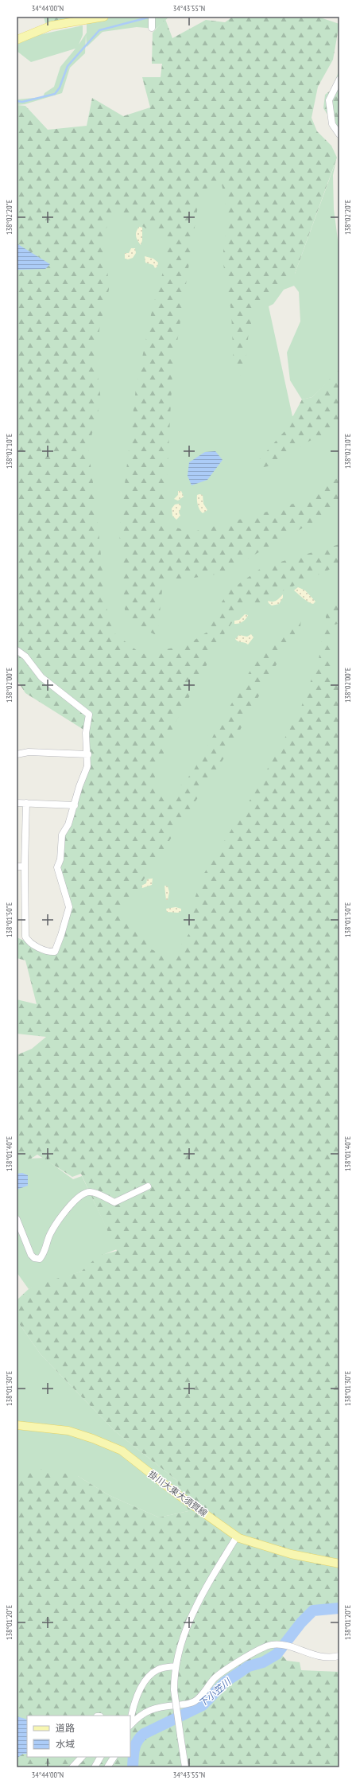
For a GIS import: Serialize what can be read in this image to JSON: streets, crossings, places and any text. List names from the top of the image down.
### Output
{
  "streets": {
    "main road": ["掛川大東大須賀線"]
  },
  "water": ["下小笠川"],
  "legend": ["道路", "水域"],
  "coordinates": [
    "34°44'00\"N",
    "34°43'55\"N",
    "138°02'20\"E",
    "138°02'10\"E",
    "138°02'00\"E",
    "138°01'50\"E",
    "138°01'40\"E",
    "138°01'30\"E",
    "138°01'20\"E"
  ]
}
